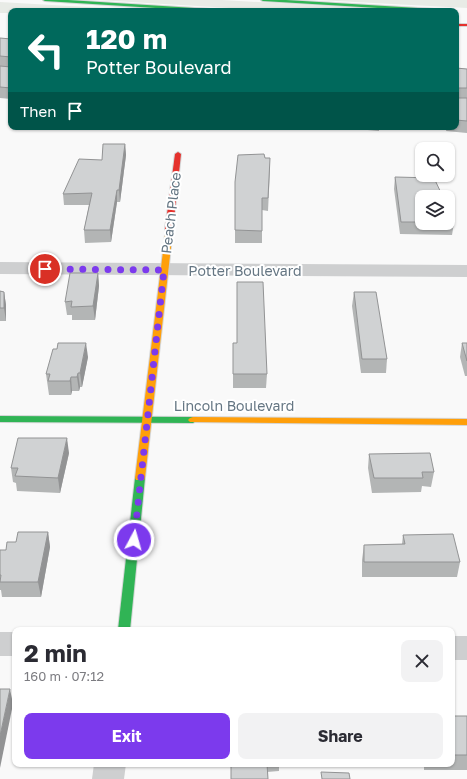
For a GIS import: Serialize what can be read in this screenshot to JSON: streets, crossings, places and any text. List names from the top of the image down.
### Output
{
  "streets": {
    "main road": ["Peach Place", "Lincoln Boulevard"],
    "street": ["Potter Boulevard"]
  },
  "crossings": [
    ["Peach Place", "Potter Boulevard"],
    ["Peach Place", "Lincoln Boulevard"]
  ],
  "page": {
    "turn": ["120 m", "Potter Boulevard"],
    "then": "Then",
    "heading": ["2 min", "160 m · 07:12"],
    "buttons": ["Exit", "Share"]
  }
}
